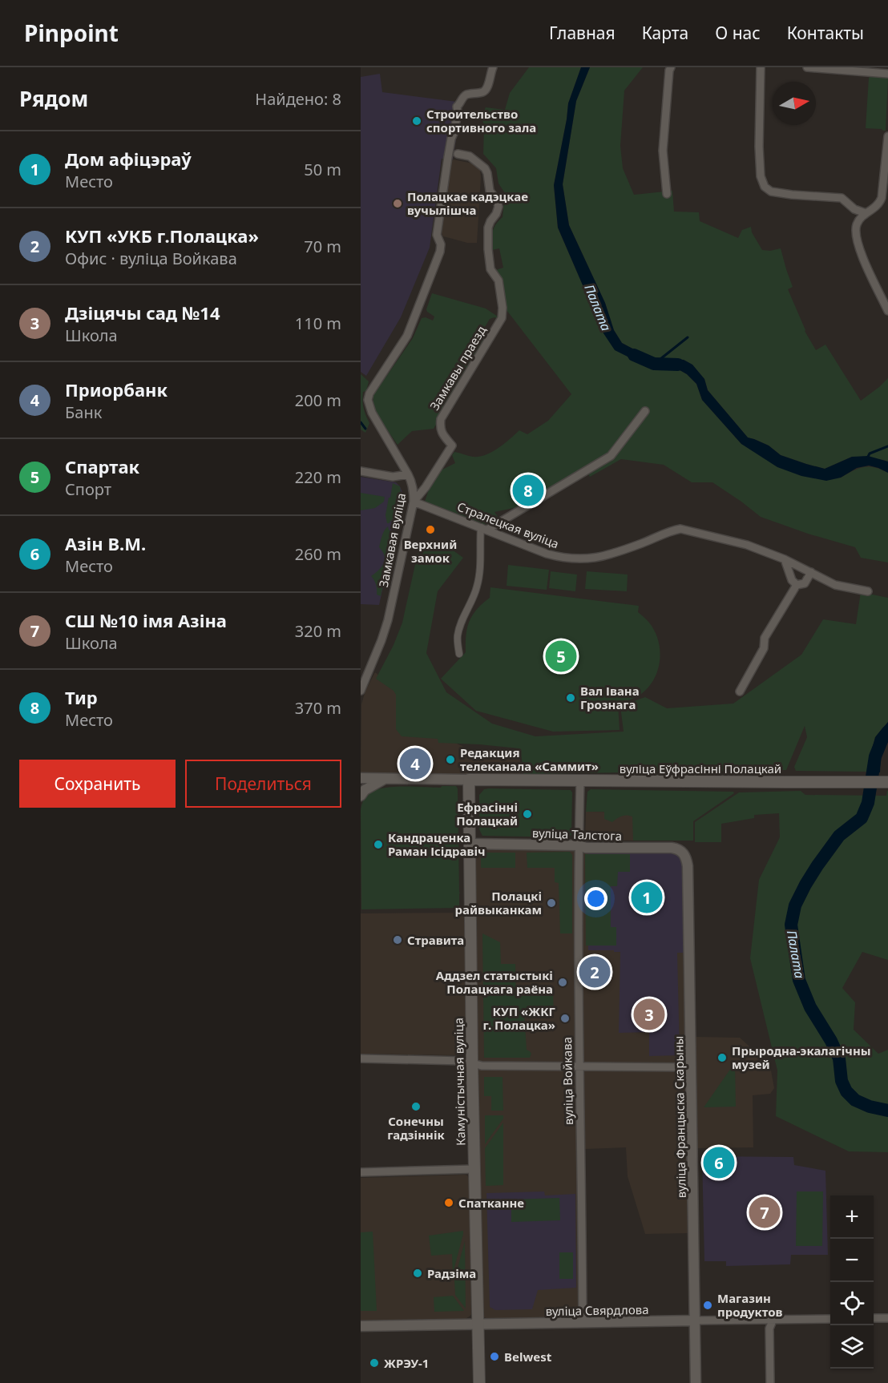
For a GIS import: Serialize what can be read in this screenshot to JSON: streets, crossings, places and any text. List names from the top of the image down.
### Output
{
  "streets": {
    "main road": ["вуліца Еўфрасінні Полацкай", "Камуністычная вуліца"],
    "street": [
      "Замкавы праезд",
      "Стралецкая вуліца",
      "Замкавая вуліца",
      "вуліца Талстога",
      "вуліца Войкава",
      "вуліца Францыска Скарыны",
      "вуліца Свярдлова"
    ]
  },
  "crossings": [
    ["Замкавы праезд", "Стралецкая вуліца"],
    ["Замкавы праезд", "Замкавая вуліца"],
    ["Стралецкая вуліца", "Замкавая вуліца"],
    ["вуліца Еўфрасінні Полацкай", "вуліца Войкава"],
    ["вуліца Еўфрасінні Полацкай", "Камуністычная вуліца"],
    ["вуліца Талстога", "вуліца Войкава"],
    ["вуліца Талстога", "Камуністычная вуліца"],
    ["вуліца Талстога", "вуліца Францыска Скарыны"],
    ["вуліца Войкава", "вуліца Свярдлова"],
    ["Камуністычная вуліца", "вуліца Свярдлова"],
    ["вуліца Францыска Скарыны", "вуліца Свярдлова"]
  ],
  "water": ["Палата"],
  "places": [
    "Строительство спортивного зала",
    "Полацкае кадэцкае вучылішча",
    "Верхний замок",
    "Вал Івана Грознага",
    "Редакция телеканала «Саммит»",
    "Ефрасінні Полацкай",
    "Кандраценка Раман Ісідравіч",
    "Полацкі райвыканкам",
    "Стравита",
    "Аддзел статыстыкі Полацкага раёна",
    "КУП «ЖКГ г. Полацка»",
    "Прыродна-экалагічны музей",
    "Сонечны гадзіннік",
    "Спатканне",
    "Радзіма",
    "Магазин продуктов",
    "Belwest",
    "ЖРЭУ-1"
  ],
  "north": "right",
  "page": {
    "header": "Pinpoint",
    "nav": [
      "Главная",
      "Карта",
      "О нас",
      "Контакты"
    ],
    "heading": ["Рядом", "Найдено: 8"],
    "list": [
      {
        "mark": "1",
        "name": "Дом афіцэраў",
        "note": "Место",
        "value": "50 m"
      },
      {
        "mark": "2",
        "name": "КУП «УКБ г.Полацка»",
        "note": "Офис · вуліца Войкава",
        "value": "70 m"
      },
      {
        "mark": "3",
        "name": "Дзіцячы сад №14",
        "note": "Школа",
        "value": "110 m"
      },
      {
        "mark": "4",
        "name": "Приорбанк",
        "note": "Банк",
        "value": "200 m"
      },
      {
        "mark": "5",
        "name": "Спартак",
        "note": "Спорт",
        "value": "220 m"
      },
      {
        "mark": "6",
        "name": "Азін В.М.",
        "note": "Место",
        "value": "260 m"
      },
      {
        "mark": "7",
        "name": "СШ №10 імя Азіна",
        "note": "Школа",
        "value": "320 m"
      },
      {
        "mark": "8",
        "name": "Тир",
        "note": "Место",
        "value": "370 m"
      }
    ],
    "pins": [
      "8",
      "5",
      "4",
      "1",
      "2",
      "3",
      "6",
      "7"
    ],
    "buttons": ["Сохранить", "Поделиться"],
    "map_buttons": ["+", "−"]
  }
}
